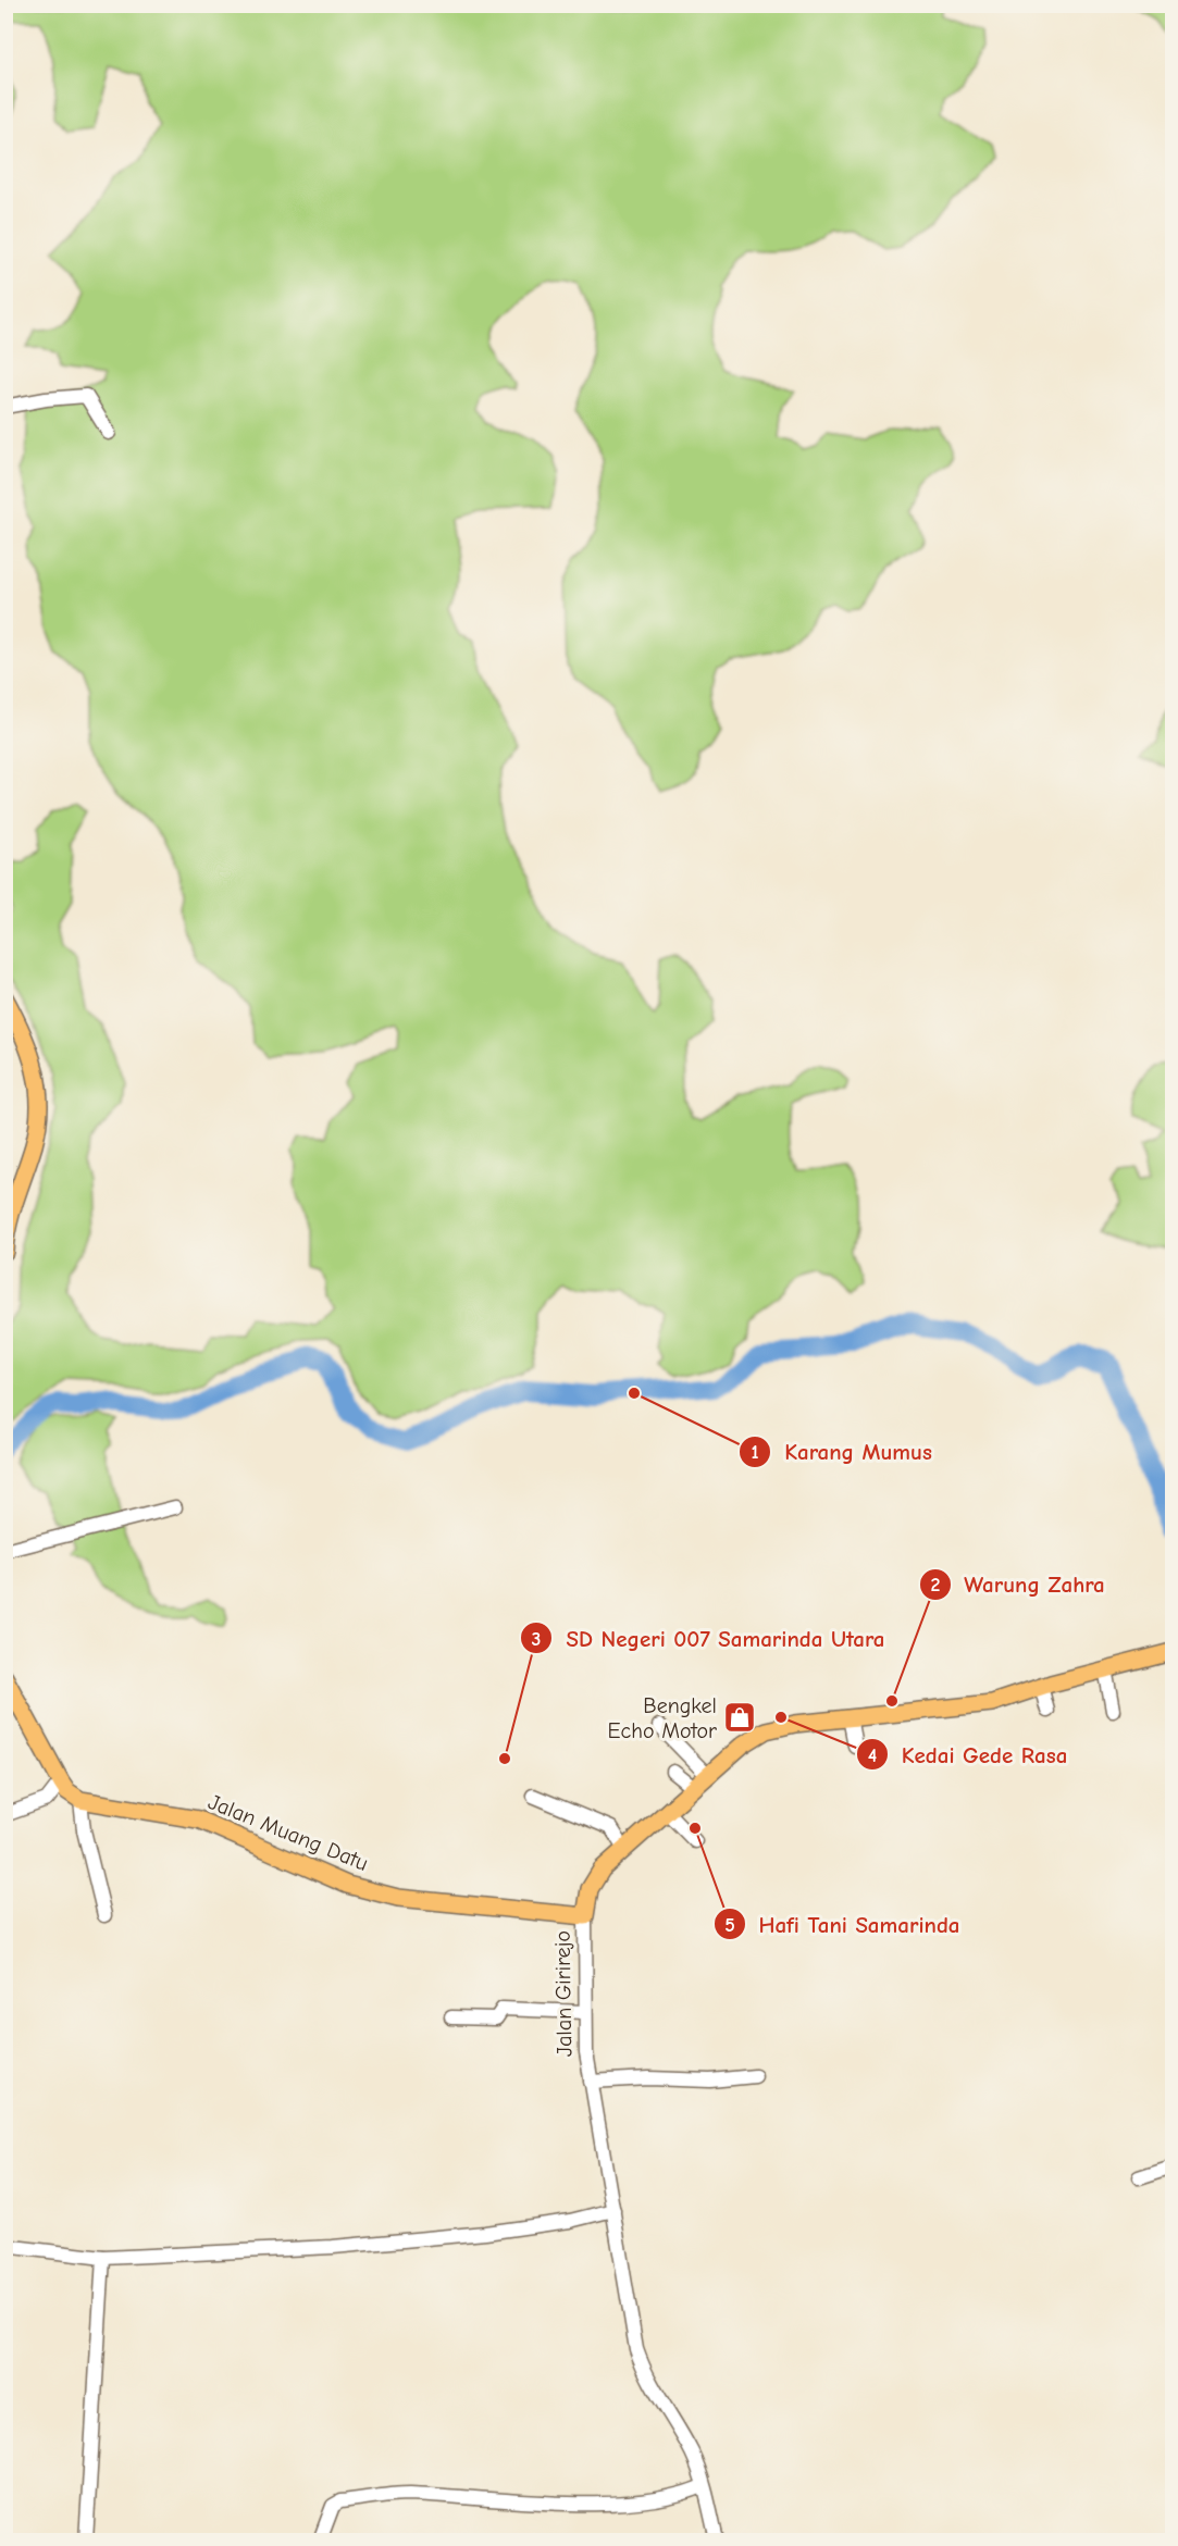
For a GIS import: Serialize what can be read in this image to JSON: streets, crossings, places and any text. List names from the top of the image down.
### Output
{
  "streets": {
    "main road": ["Jalan Muang Datu", "Jalan Girirejo"]
  },
  "crossings": [
    ["Jalan Muang Datu", "Jalan Girirejo"]
  ],
  "places": {
    "other": [
      "Karang Mumus",
      "Warung Zahra",
      "Kedai Gede Rasa",
      "SD Negeri 007 Samarinda Utara",
      "Hafi Tani Samarinda"
    ],
    "shop": ["Bengkel Echo Motor"]
  }
}
